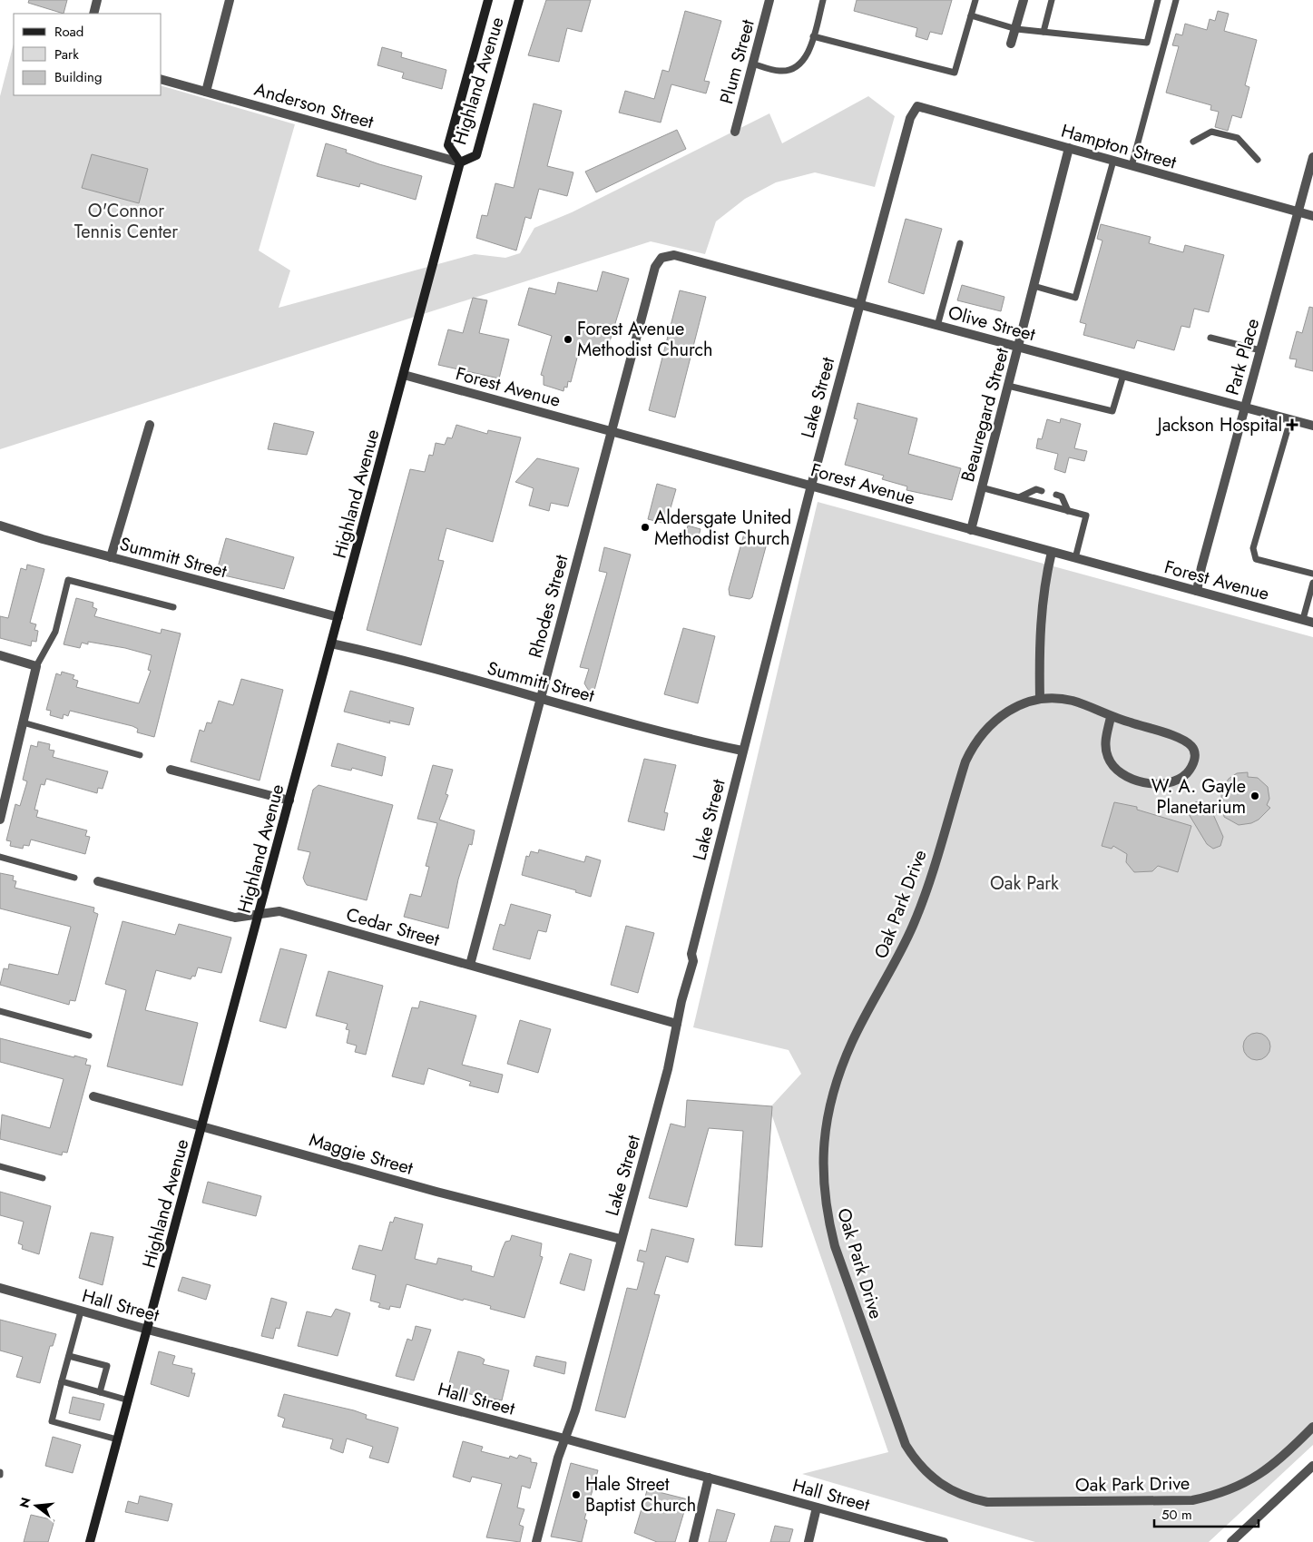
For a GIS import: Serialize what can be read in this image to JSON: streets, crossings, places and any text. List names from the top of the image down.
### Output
{
  "streets": {
    "main road": ["Highland Avenue"],
    "street": [
      "Plum Street",
      "Anderson Street",
      "Hampton Street",
      "Olive Street",
      "Park Place",
      "Forest Avenue",
      "Lake Street",
      "Beauregard Street",
      "Summitt Street",
      "Rhodes Street",
      "Oak Park Drive",
      "Cedar Street",
      "Maggie Street",
      "Hall Street"
    ]
  },
  "crossings": [
    ["Highland Avenue", "Anderson Street"],
    ["Highland Avenue", "Forest Avenue"],
    ["Highland Avenue", "Summitt Street"],
    ["Highland Avenue", "Cedar Street"],
    ["Highland Avenue", "Maggie Street"],
    ["Highland Avenue", "Hall Street"],
    ["Hampton Street", "Park Place"],
    ["Hampton Street", "Lake Street"],
    ["Hampton Street", "Beauregard Street"],
    ["Olive Street", "Park Place"],
    ["Olive Street", "Lake Street"],
    ["Olive Street", "Beauregard Street"],
    ["Olive Street", "Rhodes Street"],
    ["Park Place", "Forest Avenue"],
    ["Forest Avenue", "Lake Street"],
    ["Forest Avenue", "Beauregard Street"],
    ["Forest Avenue", "Rhodes Street"],
    ["Lake Street", "Summitt Street"],
    ["Lake Street", "Cedar Street"],
    ["Lake Street", "Maggie Street"],
    ["Lake Street", "Hall Street"],
    ["Summitt Street", "Rhodes Street"],
    ["Rhodes Street", "Cedar Street"]
  ],
  "parks": ["O'Connor Tennis Center", "Oak Park"],
  "places": {
    "other": [
      "Forest Avenue Methodist Church",
      "Aldersgate United Methodist Church",
      "W. A. Gayle Planetarium",
      "Hale Street Baptist Church"
    ],
    "health": ["Jackson Hospital"]
  },
  "legend": ["Road", "Park", "Building"],
  "scale_bar": "50 m",
  "north": "left"
}
